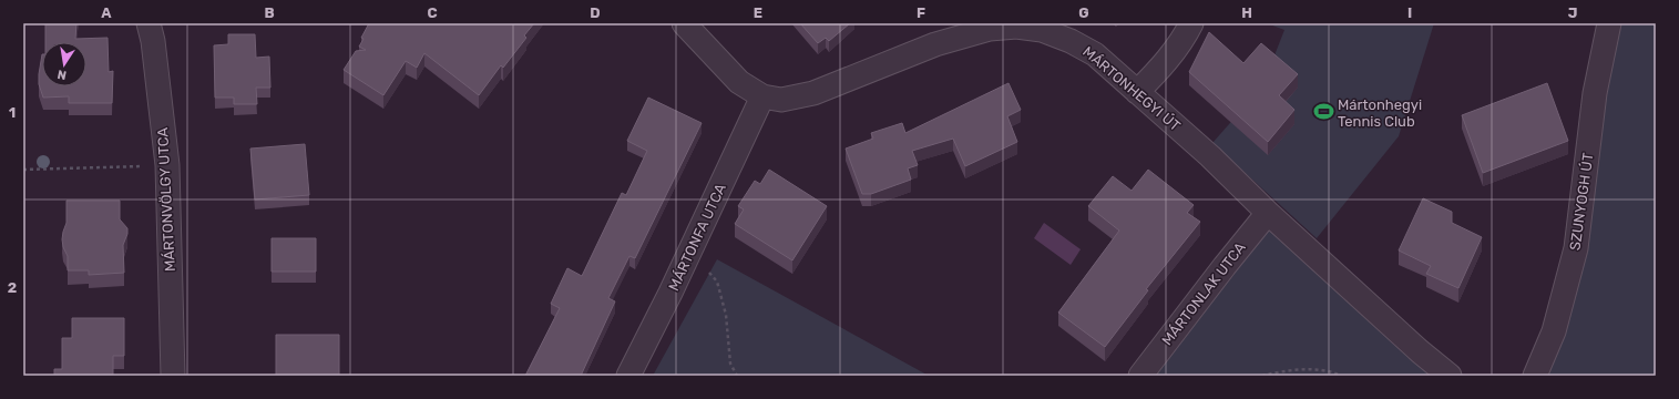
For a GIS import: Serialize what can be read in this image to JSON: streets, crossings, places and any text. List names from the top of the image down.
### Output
{
  "streets": {
    "street": [
      "MÁRTONHEGYI ÚT",
      "MÁRTONVÖLGY UTCA",
      "SZUNYOGH ÚT",
      "MÁRTONFA UTCA",
      "MÁRTONLAK UTCA"
    ]
  },
  "crossings": [
    ["MÁRTONHEGYI ÚT", "MÁRTONFA UTCA"],
    ["MÁRTONHEGYI ÚT", "MÁRTONLAK UTCA"]
  ],
  "places": {
    "sports": ["Mártonhegyi Tennis Club"]
  },
  "north": "bottom",
  "grid": {
    "columns": [
      "A",
      "B",
      "C",
      "D",
      "E",
      "F",
      "G",
      "H",
      "I",
      "J"
    ],
    "rows": ["1", "2"]
  }
}
